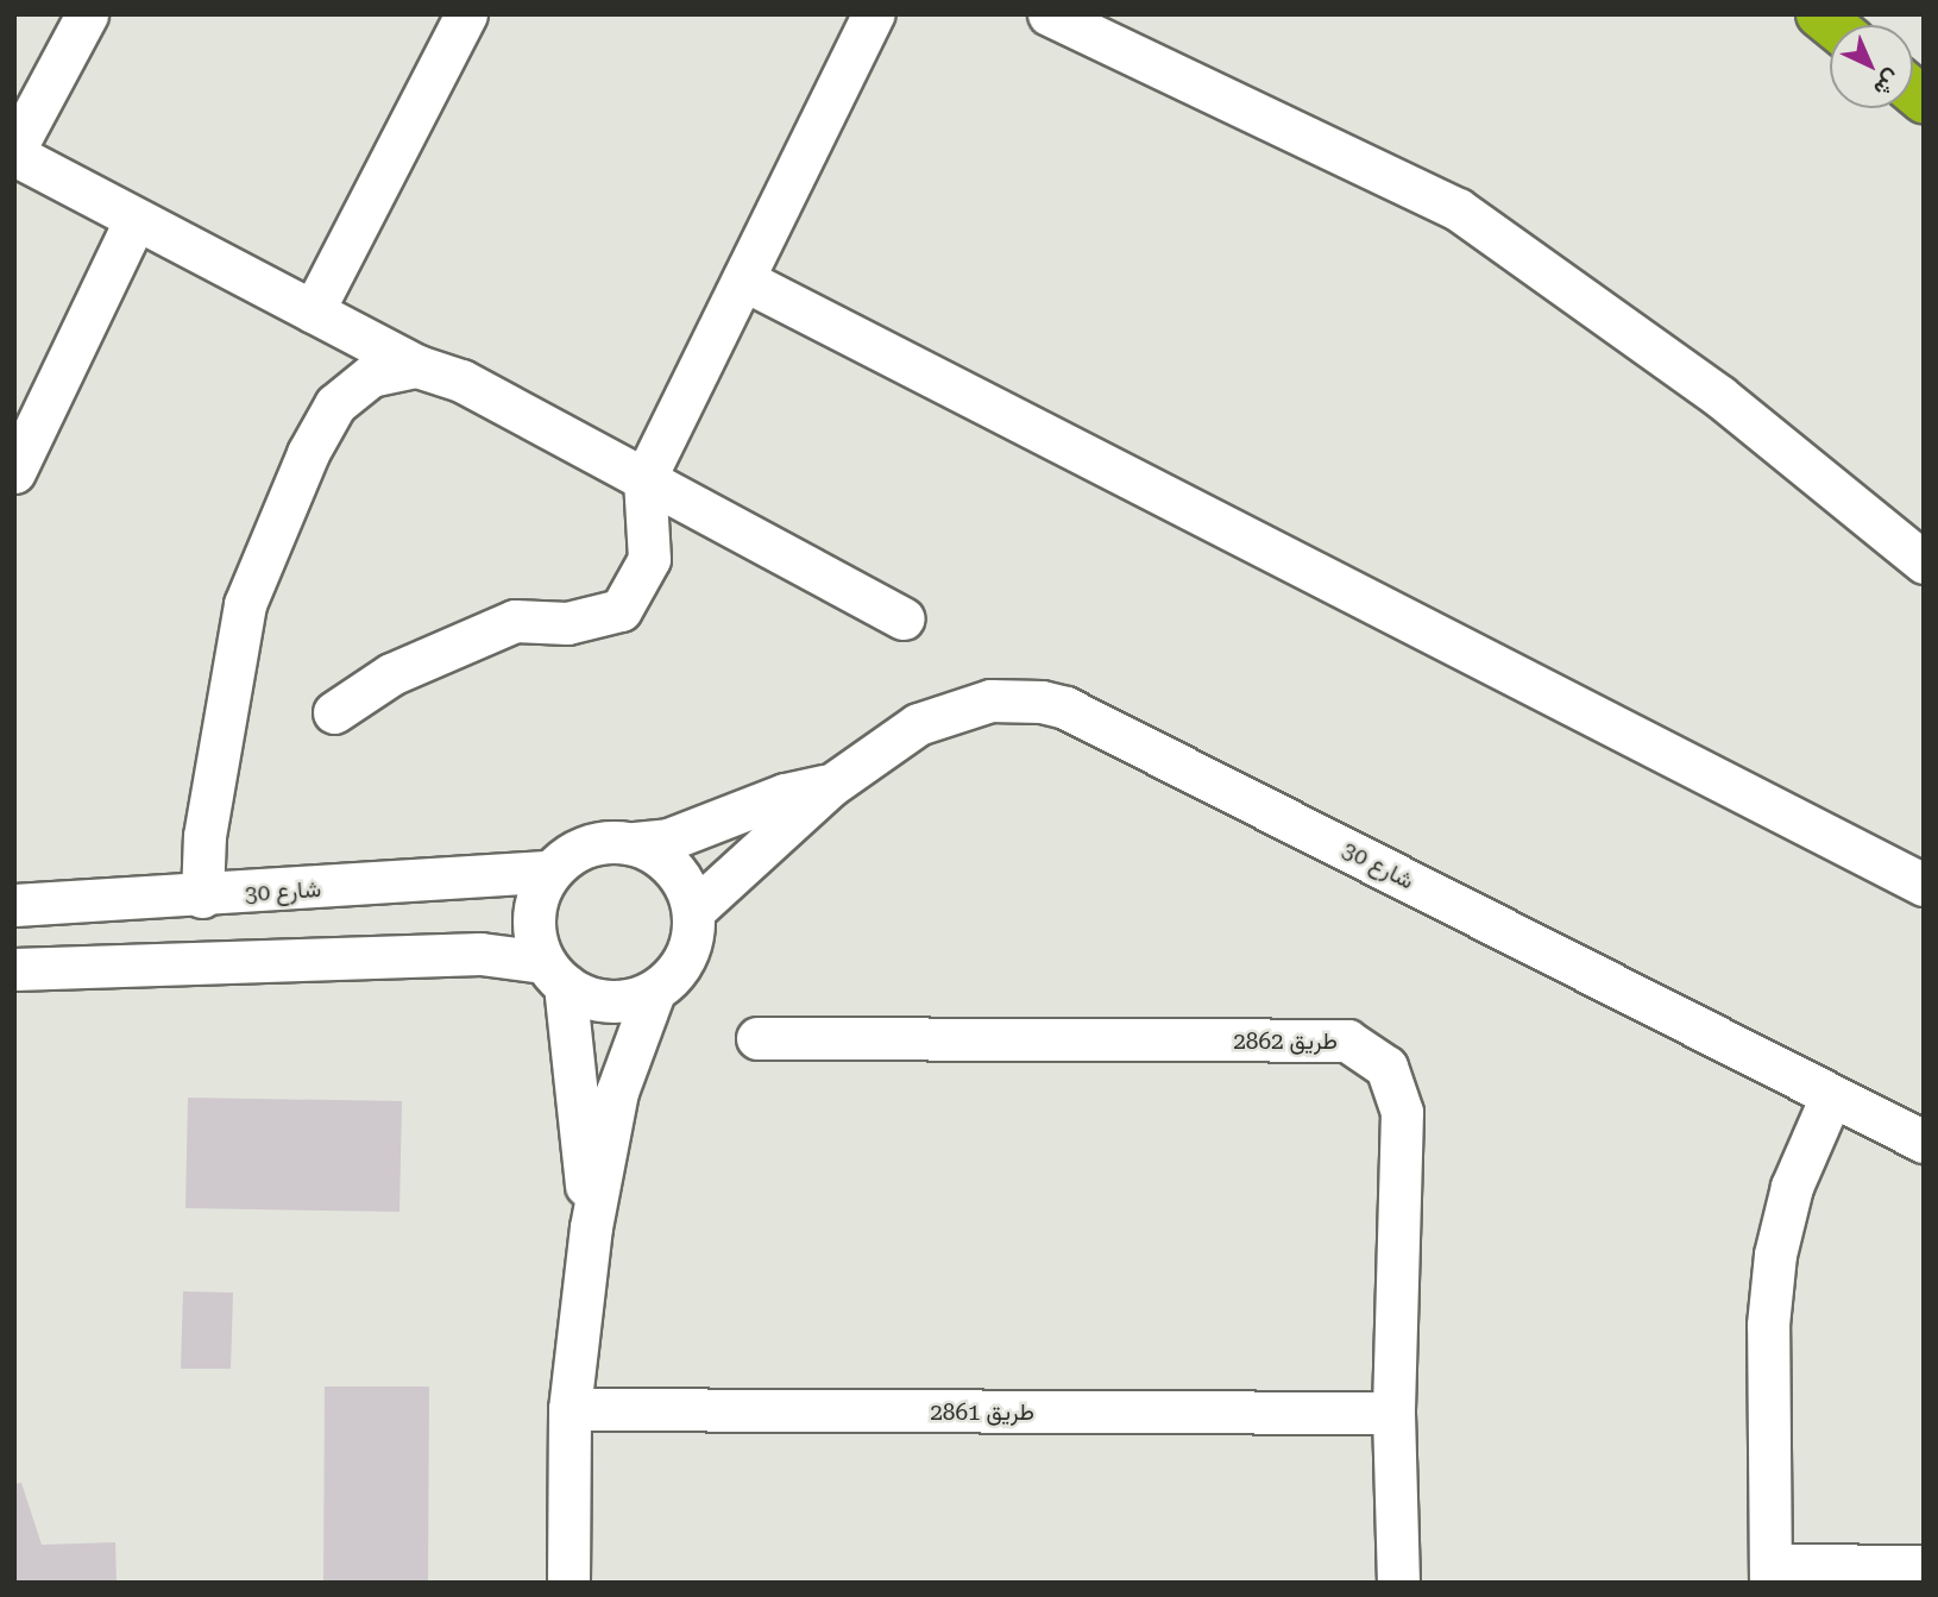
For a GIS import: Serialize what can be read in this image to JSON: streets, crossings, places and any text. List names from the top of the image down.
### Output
{
  "streets": {
    "street": ["شارع 30", "طريق 2862", "طريق 2861"]
  },
  "crossings": [
    ["طريق 2862", "طريق 2861"]
  ],
  "north": "bottom right"
}
